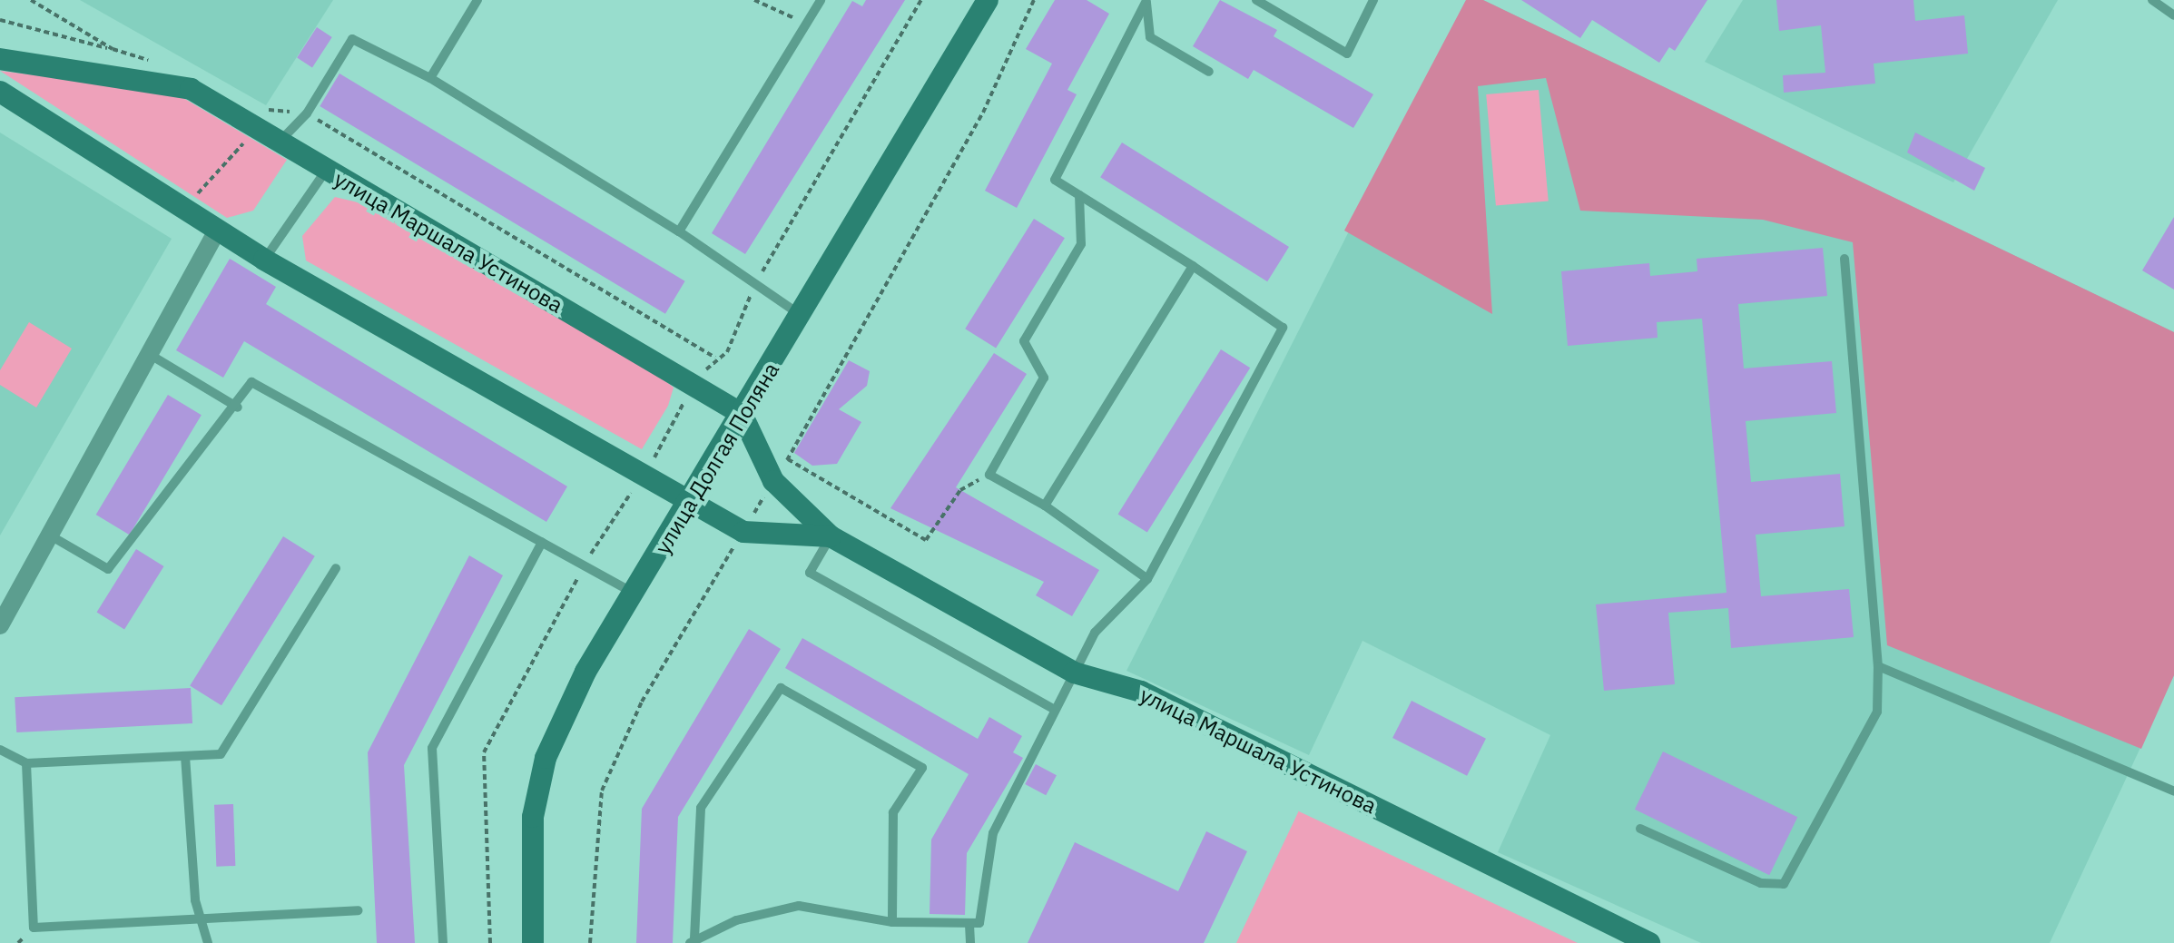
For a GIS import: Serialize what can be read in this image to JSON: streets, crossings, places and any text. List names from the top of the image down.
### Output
{
  "streets": {
    "street": ["улица Маршала Устинова", "улица Долгая Поляна"]
  },
  "crossings": [
    ["улица Маршала Устинова", "улица Долгая Поляна"]
  ]
}
